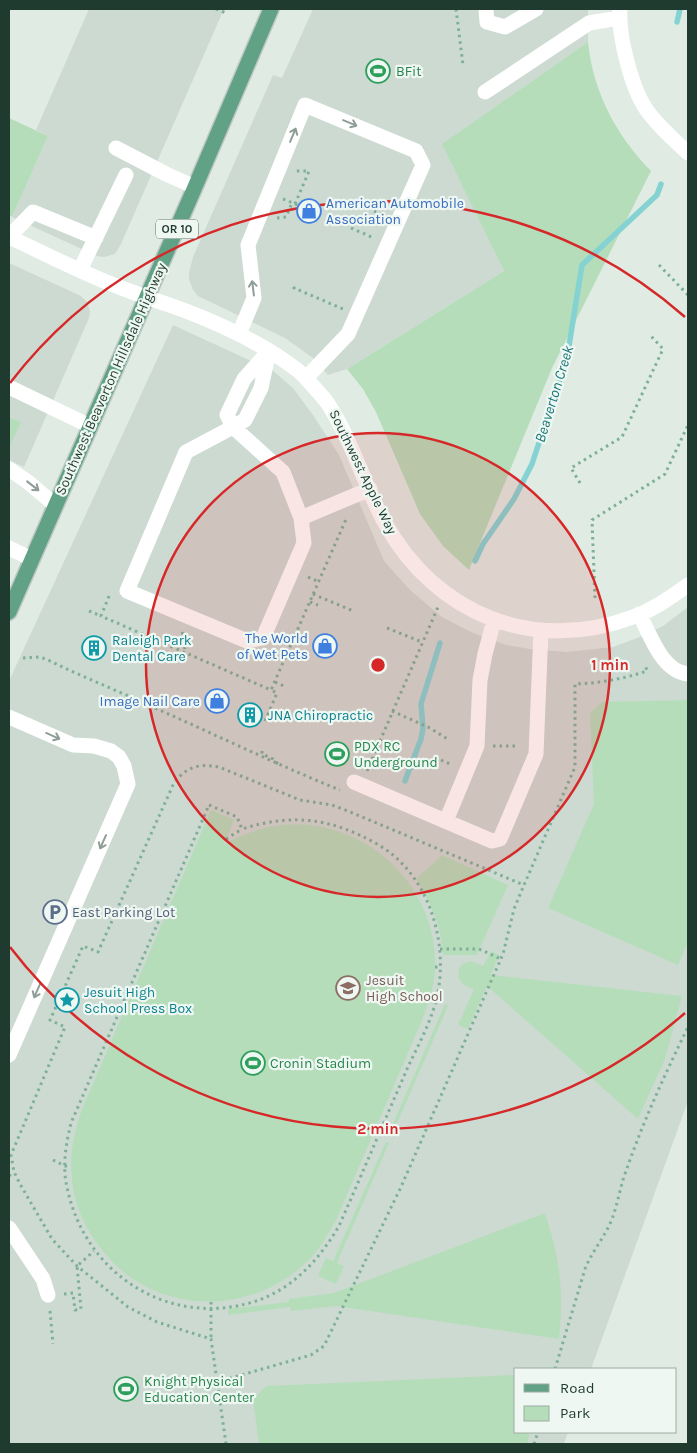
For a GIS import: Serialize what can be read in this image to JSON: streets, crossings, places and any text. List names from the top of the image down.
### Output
{
  "streets": {
    "main road": ["OR 10", "Southwest Beaverton Hillsdale Highway"],
    "street": ["Southwest Apple Way"]
  },
  "crossings": [
    ["Southwest Beaverton Hillsdale Highway", "Southwest Apple Way"]
  ],
  "water": ["Beaverton Creek"],
  "places": {
    "sports": [
      "BFit",
      "PDX RC Underground",
      "Cronin Stadium",
      "Knight Physical Education Center"
    ],
    "shop": ["American Automobile Association", "The World of Wet Pets", "Image Nail Care"],
    "building": ["Raleigh Park Dental Care", "JNA Chiropractic"],
    "parking": ["East Parking Lot"],
    "school or university": ["Jesuit High School"],
    "place": ["Jesuit High School Press Box"]
  },
  "legend": ["Road", "Park"],
  "rings": ["1 min", "2 min"]
}
